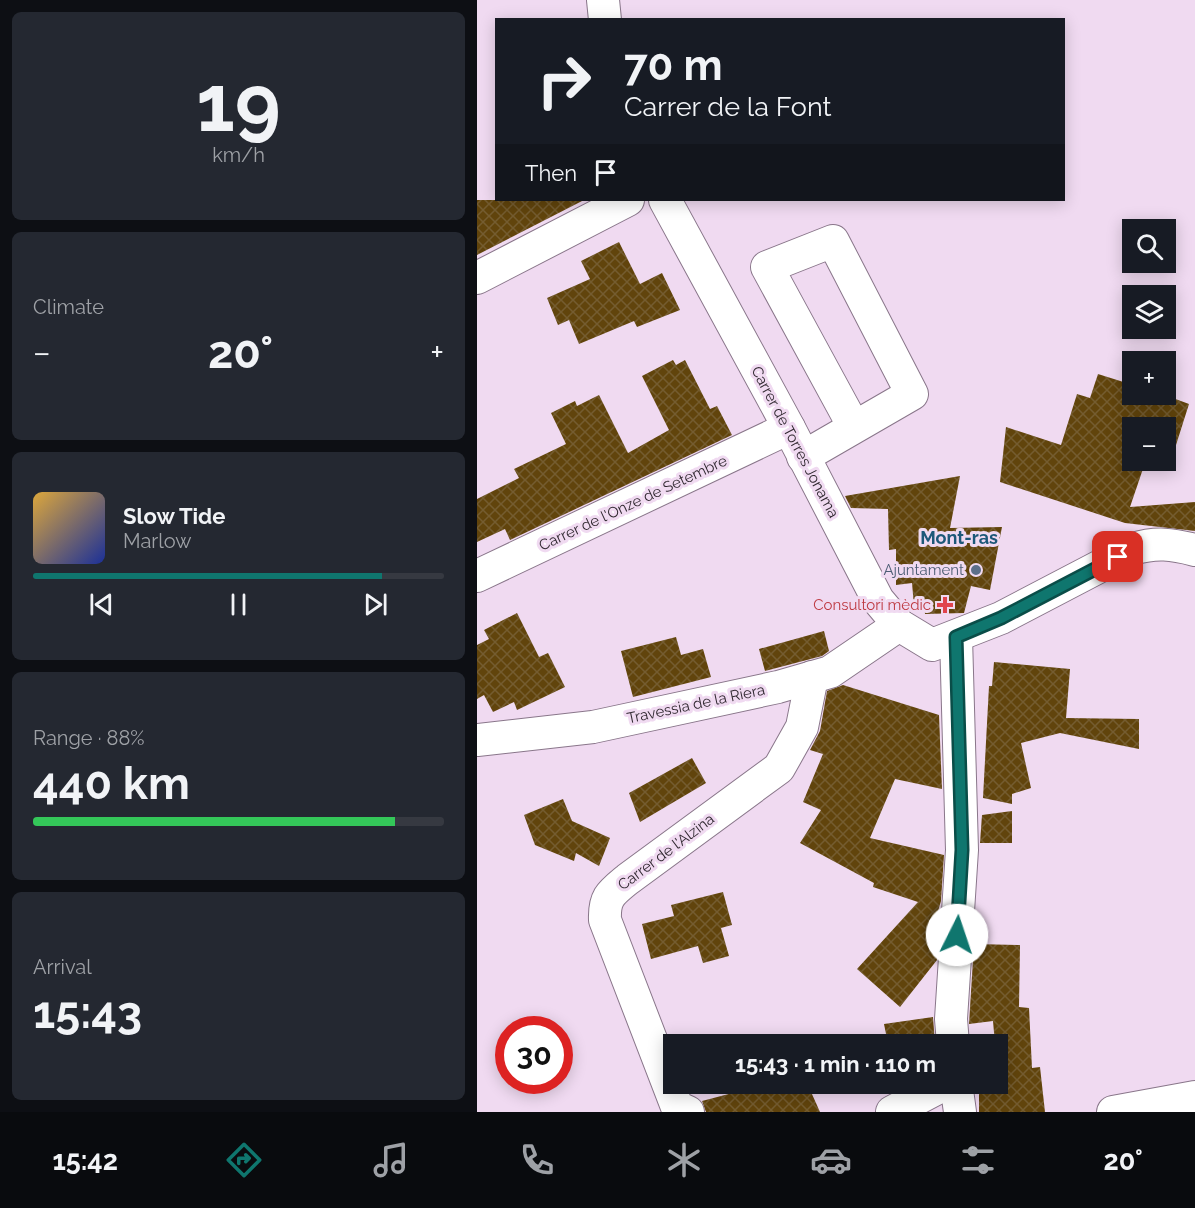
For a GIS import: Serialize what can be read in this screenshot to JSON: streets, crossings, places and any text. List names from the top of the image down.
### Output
{
  "streets": {
    "street": [
      "Carrer de Torres Jonama",
      "Carrer de l'Onze de Setembre",
      "Travessia de la Riera",
      "Carrer de l'Alzina"
    ]
  },
  "crossings": [
    ["Carrer de Torres Jonama", "Carrer de l'Onze de Setembre"],
    ["Carrer de Torres Jonama", "Travessia de la Riera"],
    ["Travessia de la Riera", "Carrer de l'Alzina"]
  ],
  "districts": ["Mont-ras"],
  "places": {
    "other": ["Ajuntament"],
    "health": ["Consultori mèdic"]
  },
  "page": {
    "tile": [
      ["19", "km/h"],
      "Climate",
      ["Range · 88%", "440 km"],
      ["Arrival", "15:43"]
    ],
    "turn": ["70 m", "Carrer de la Font"],
    "then": "Then",
    "map_buttons": ["+", "−"],
    "heat": ["−", "20°", "+"],
    "song": ["Slow Tide", "Marlow"],
    "limit": "30",
    "trip": "15:43 · 1 min · 110 m",
    "tabs": ["15:42", "20°"]
  }
}
